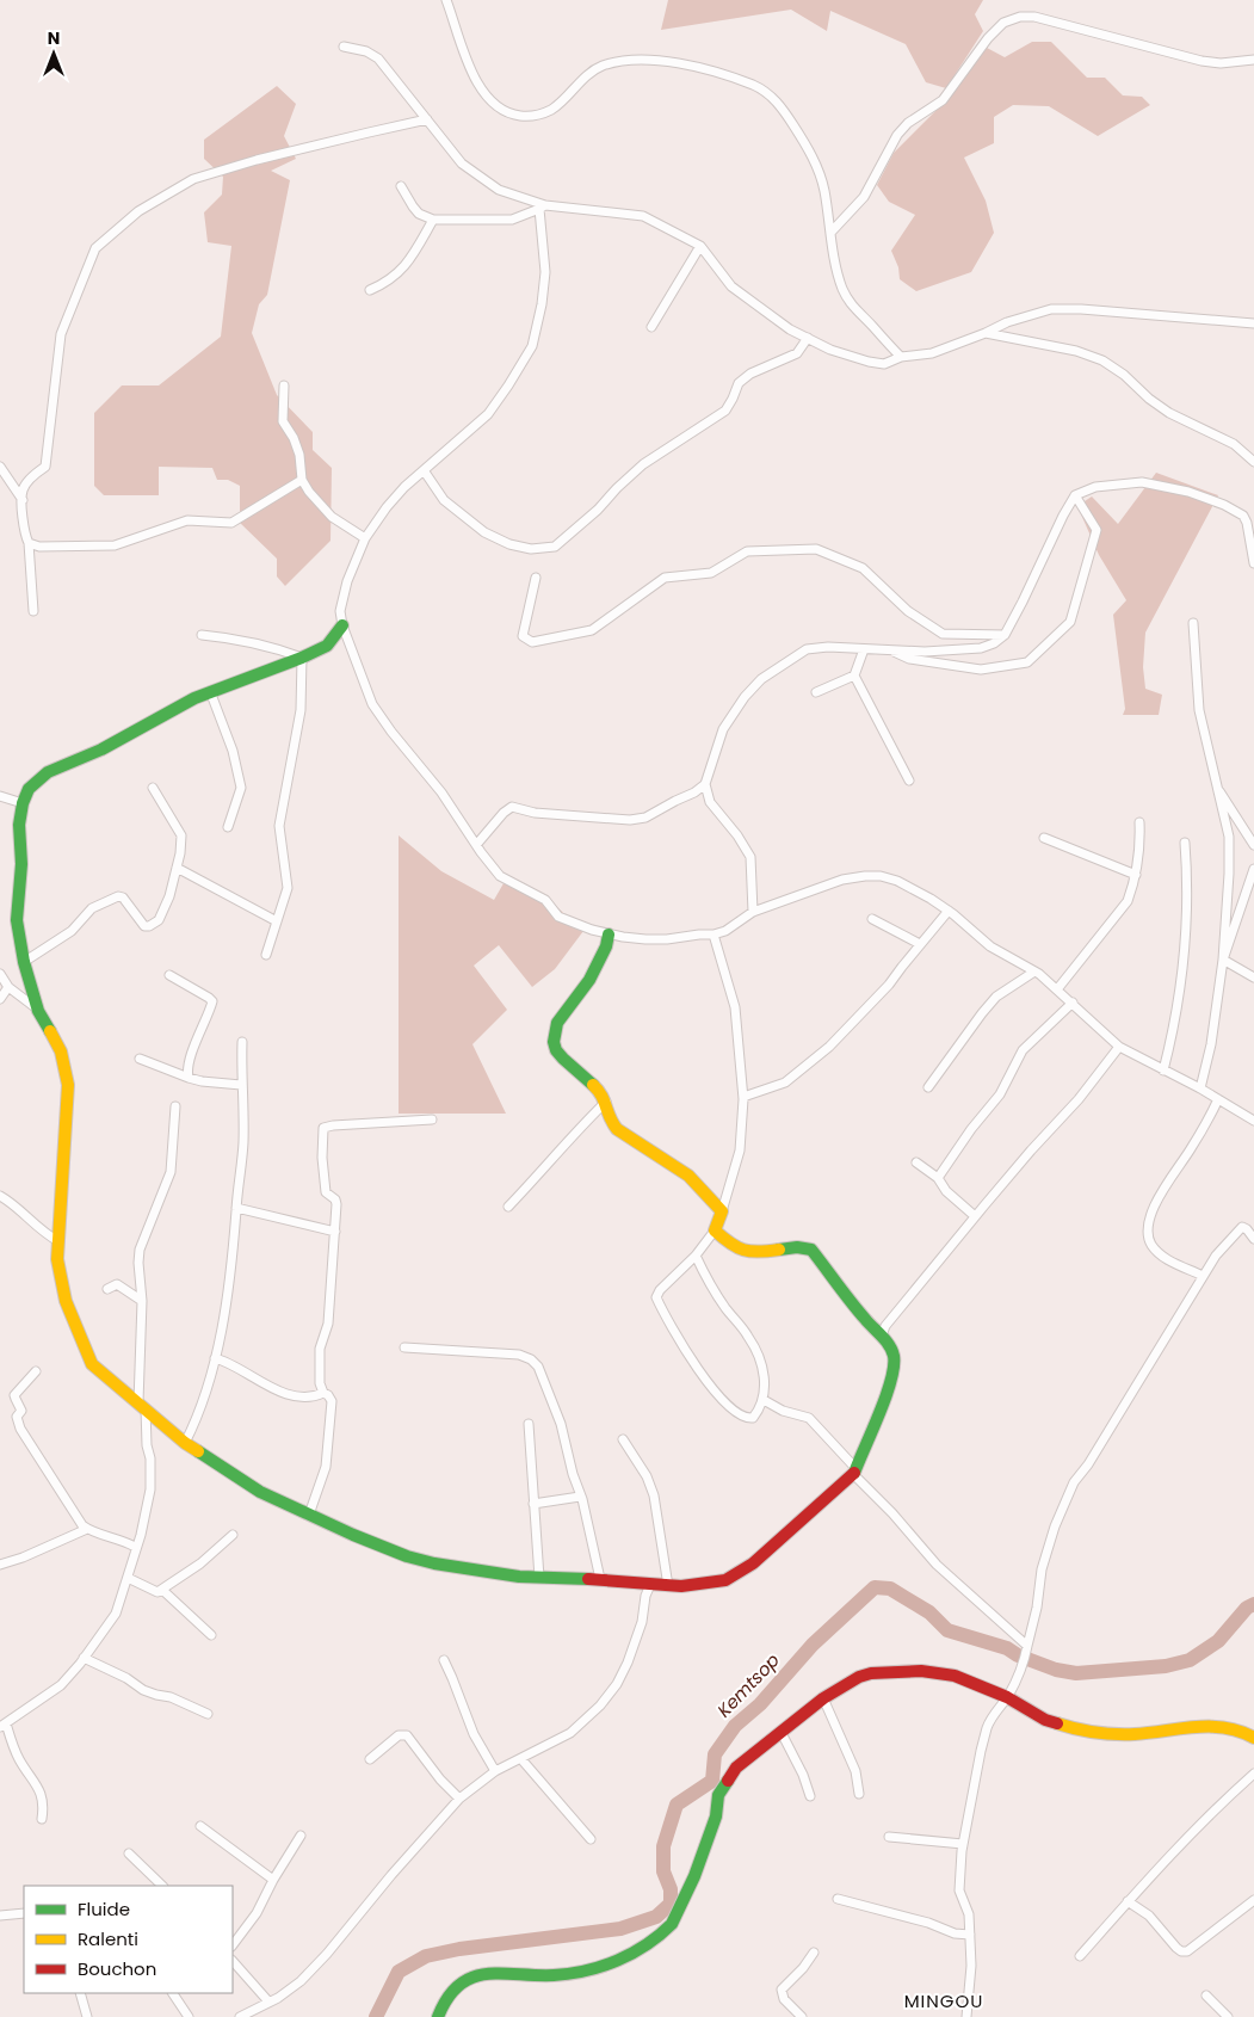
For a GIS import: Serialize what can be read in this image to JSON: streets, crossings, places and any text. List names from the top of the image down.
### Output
{
  "districts": ["MINGOU"],
  "water": ["Kemtsop"],
  "legend": ["Fluide", "Ralenti", "Bouchon"],
  "north": "top"
}
